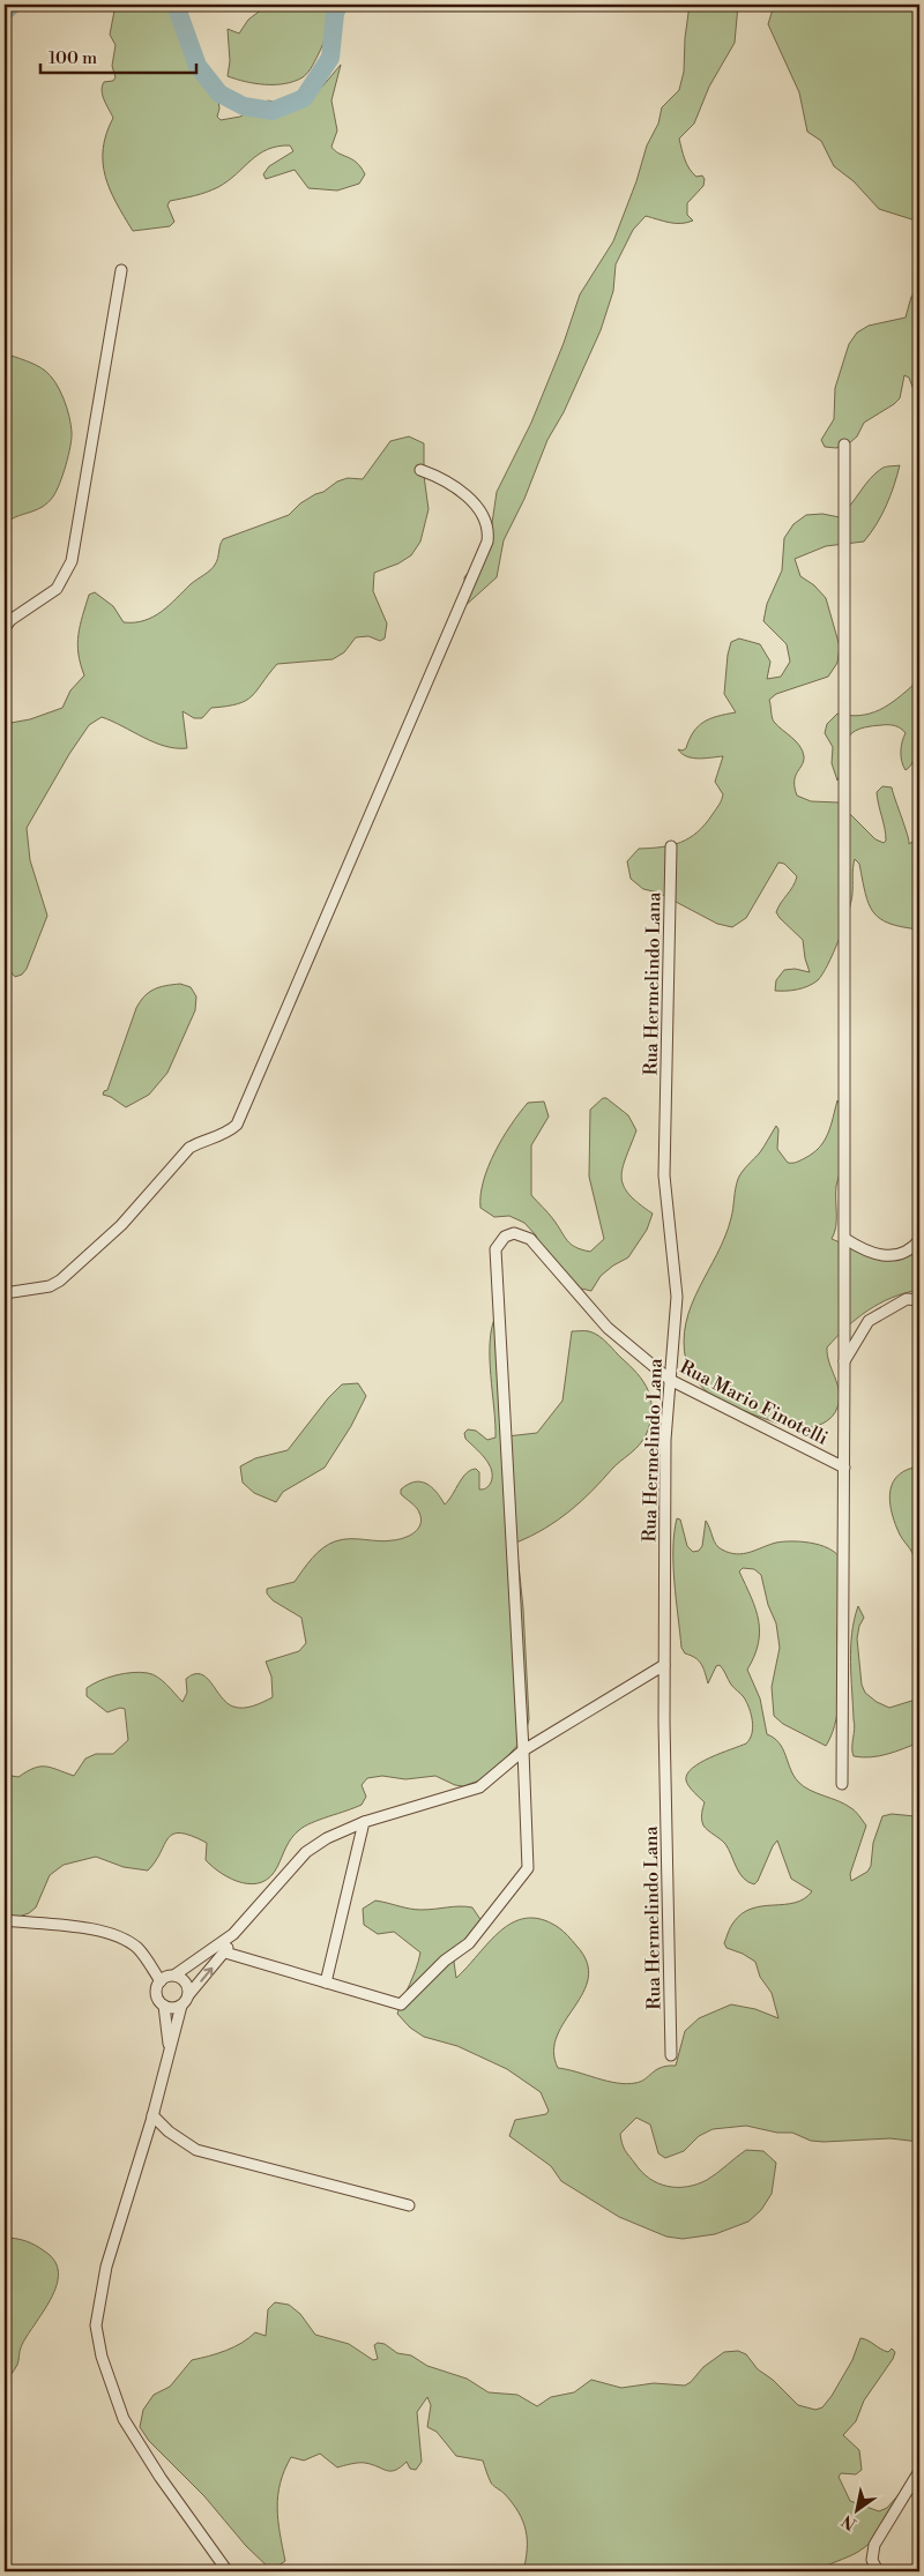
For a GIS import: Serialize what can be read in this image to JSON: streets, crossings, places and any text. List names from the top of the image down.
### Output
{
  "streets": {
    "street": ["Rua Hermelindo Lana", "Rua Mario Finotelli"]
  },
  "crossings": [
    ["Rua Hermelindo Lana", "Rua Mario Finotelli"]
  ],
  "scale_bar": "100 m",
  "north": "bottom left"
}
